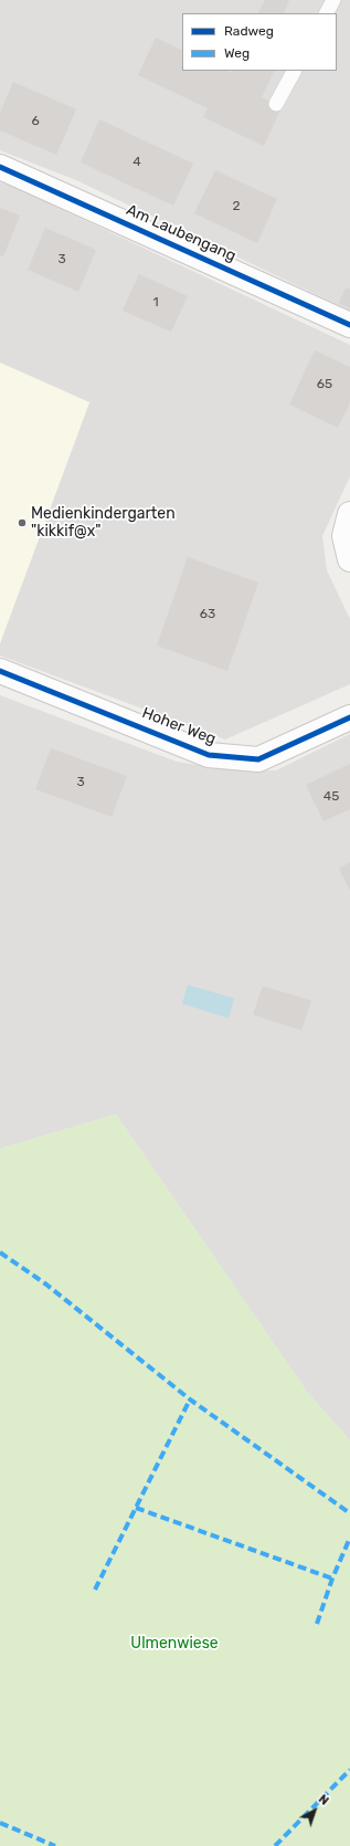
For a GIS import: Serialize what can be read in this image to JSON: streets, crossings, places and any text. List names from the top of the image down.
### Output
{
  "streets": {
    "street": ["Am Laubengang", "Hoher Weg"]
  },
  "parks": ["Ulmenwiese"],
  "places": ["Medienkindergarten \"kikkif@x\""],
  "house_numbers": [
    "6",
    "4",
    "2",
    "3",
    "1",
    "65",
    "63",
    "3",
    "45"
  ],
  "legend": ["Radweg", "Weg"],
  "north": "top right"
}
